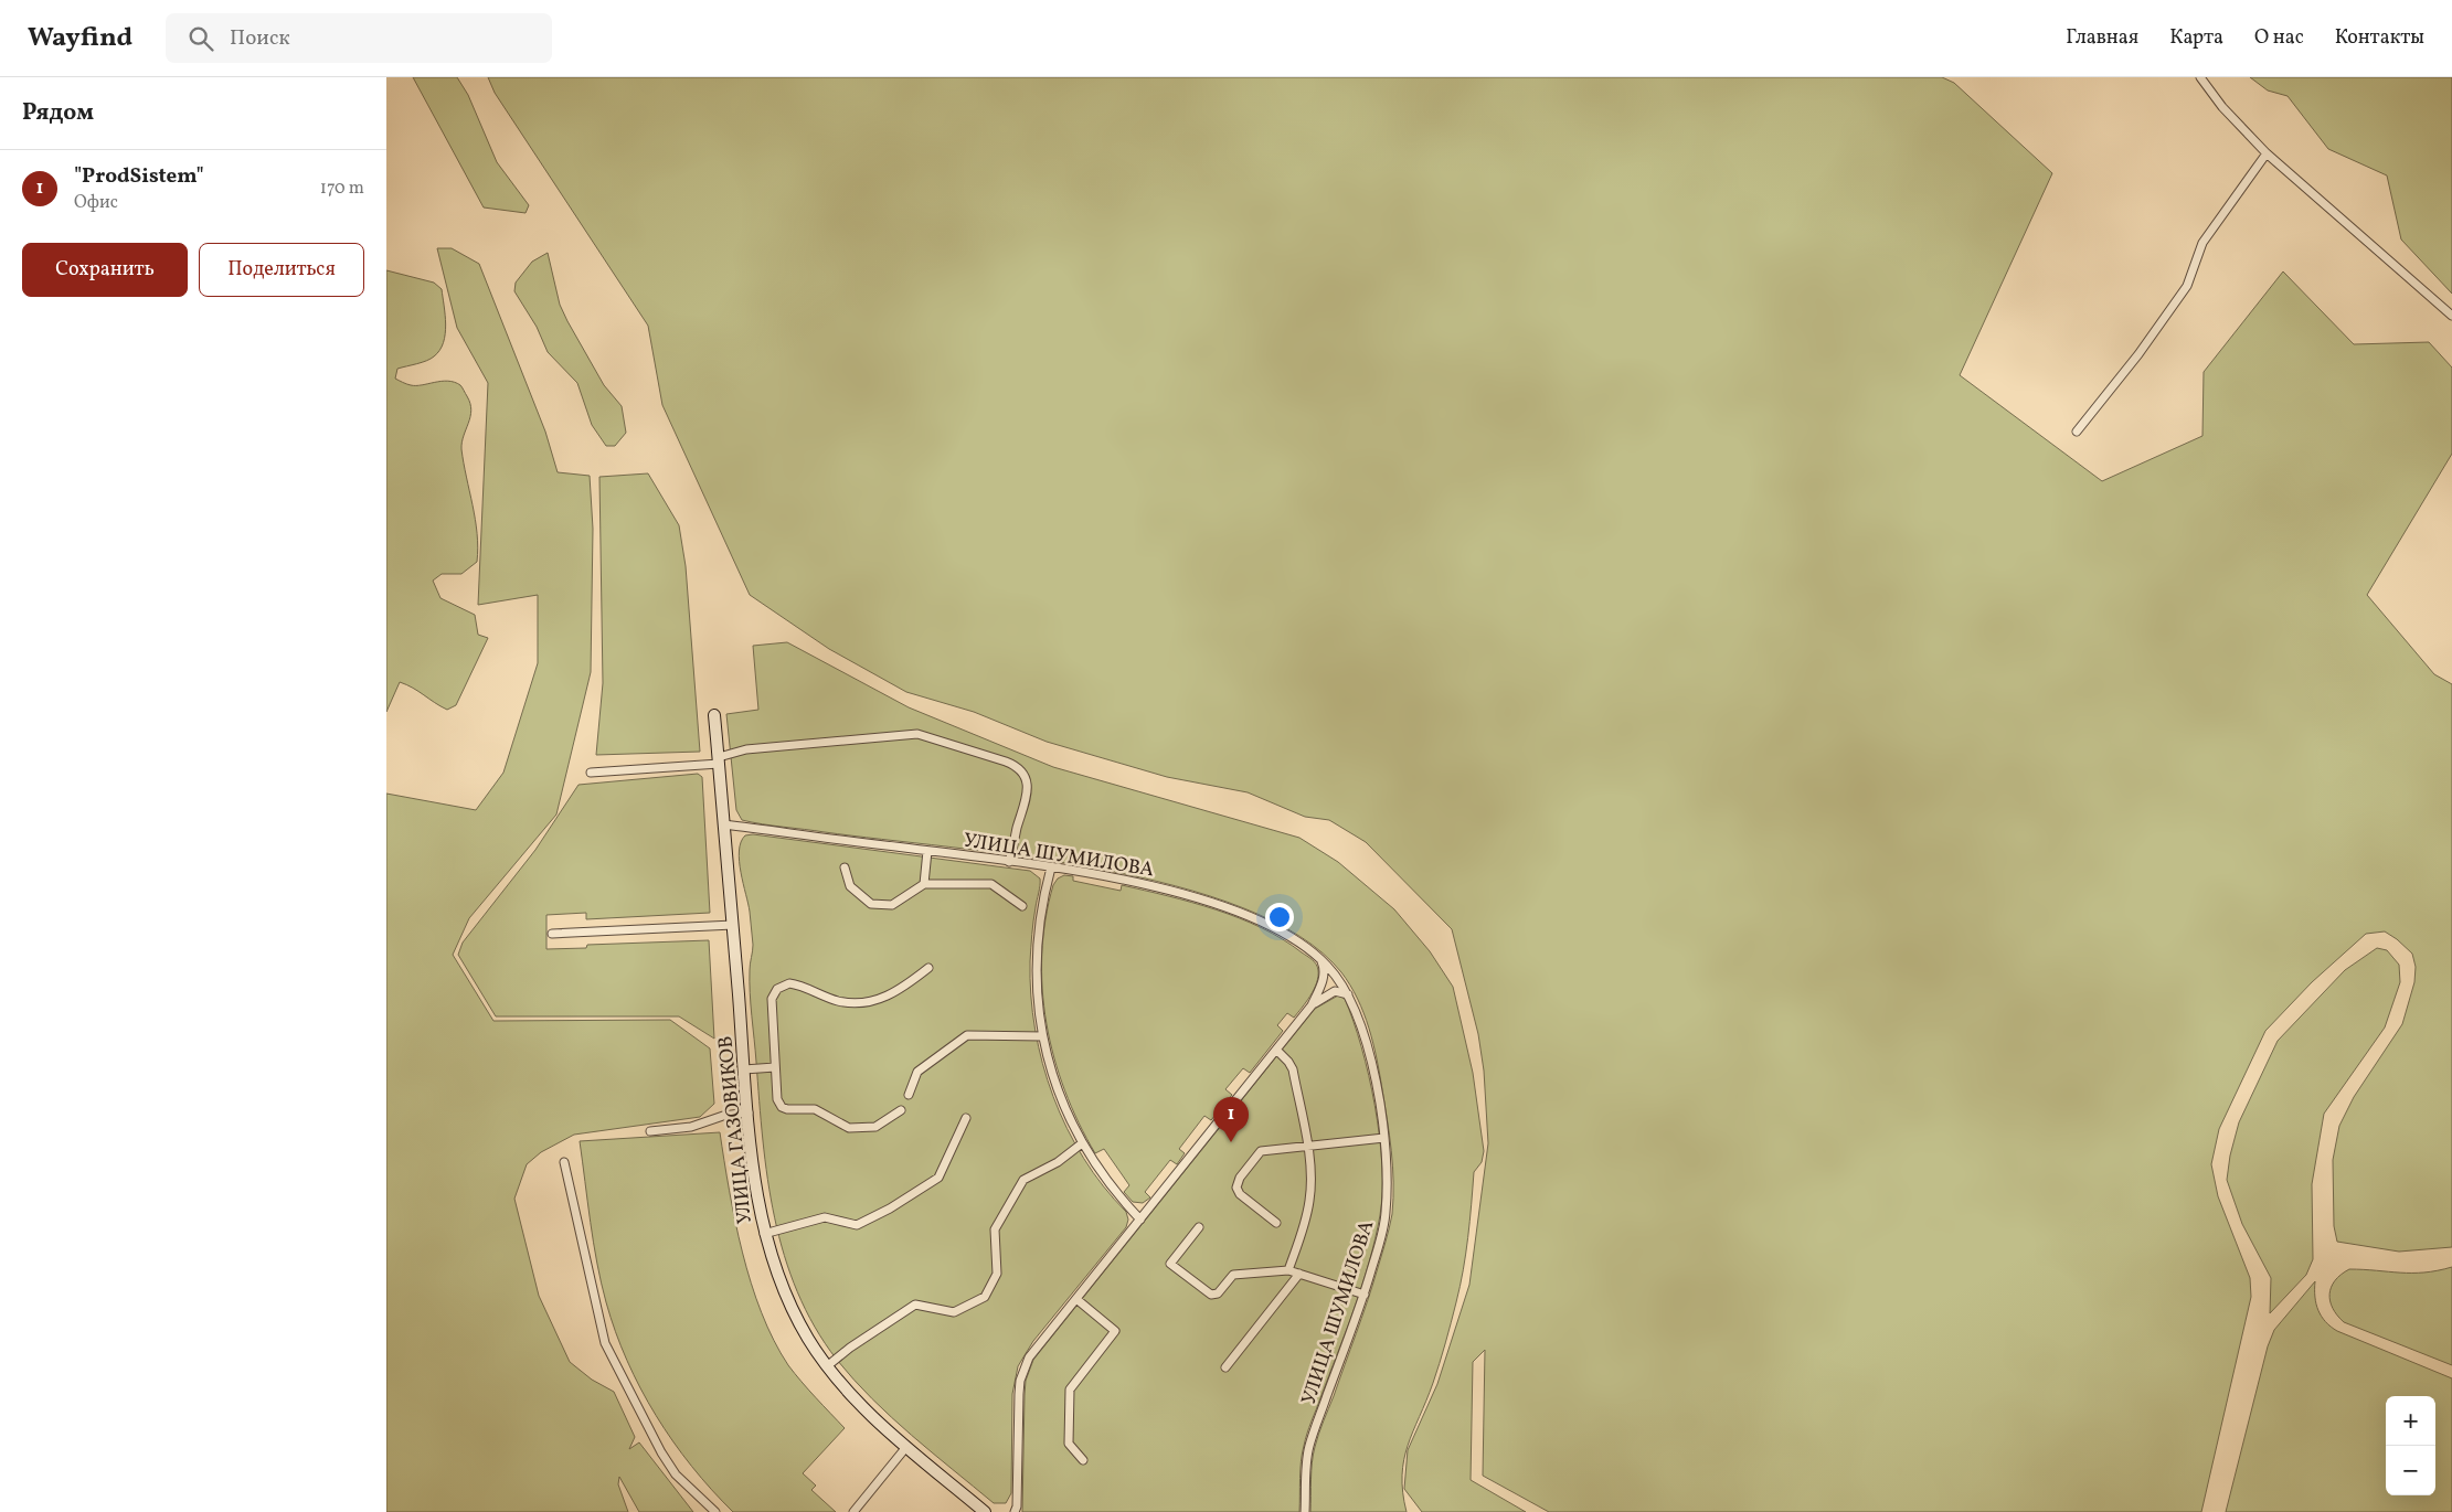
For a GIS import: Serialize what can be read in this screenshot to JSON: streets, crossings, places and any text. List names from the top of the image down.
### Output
{
  "streets": {
    "street": ["УЛИЦА ШУМИЛОВА", "УЛИЦА ГАЗОВИКОВ"]
  },
  "crossings": [
    ["УЛИЦА ШУМИЛОВА", "УЛИЦА ГАЗОВИКОВ"]
  ],
  "page": {
    "header": "Wayfind",
    "search": "Поиск",
    "nav": [
      "Главная",
      "Карта",
      "О нас",
      "Контакты"
    ],
    "heading": "Рядом",
    "list": [
      {
        "mark": "1",
        "name": "\"ProdSistem\"",
        "note": "Офис",
        "value": "170 m"
      }
    ],
    "buttons": ["Сохранить", "Поделиться"],
    "pins": "1",
    "map_buttons": ["+", "−"]
  }
}
